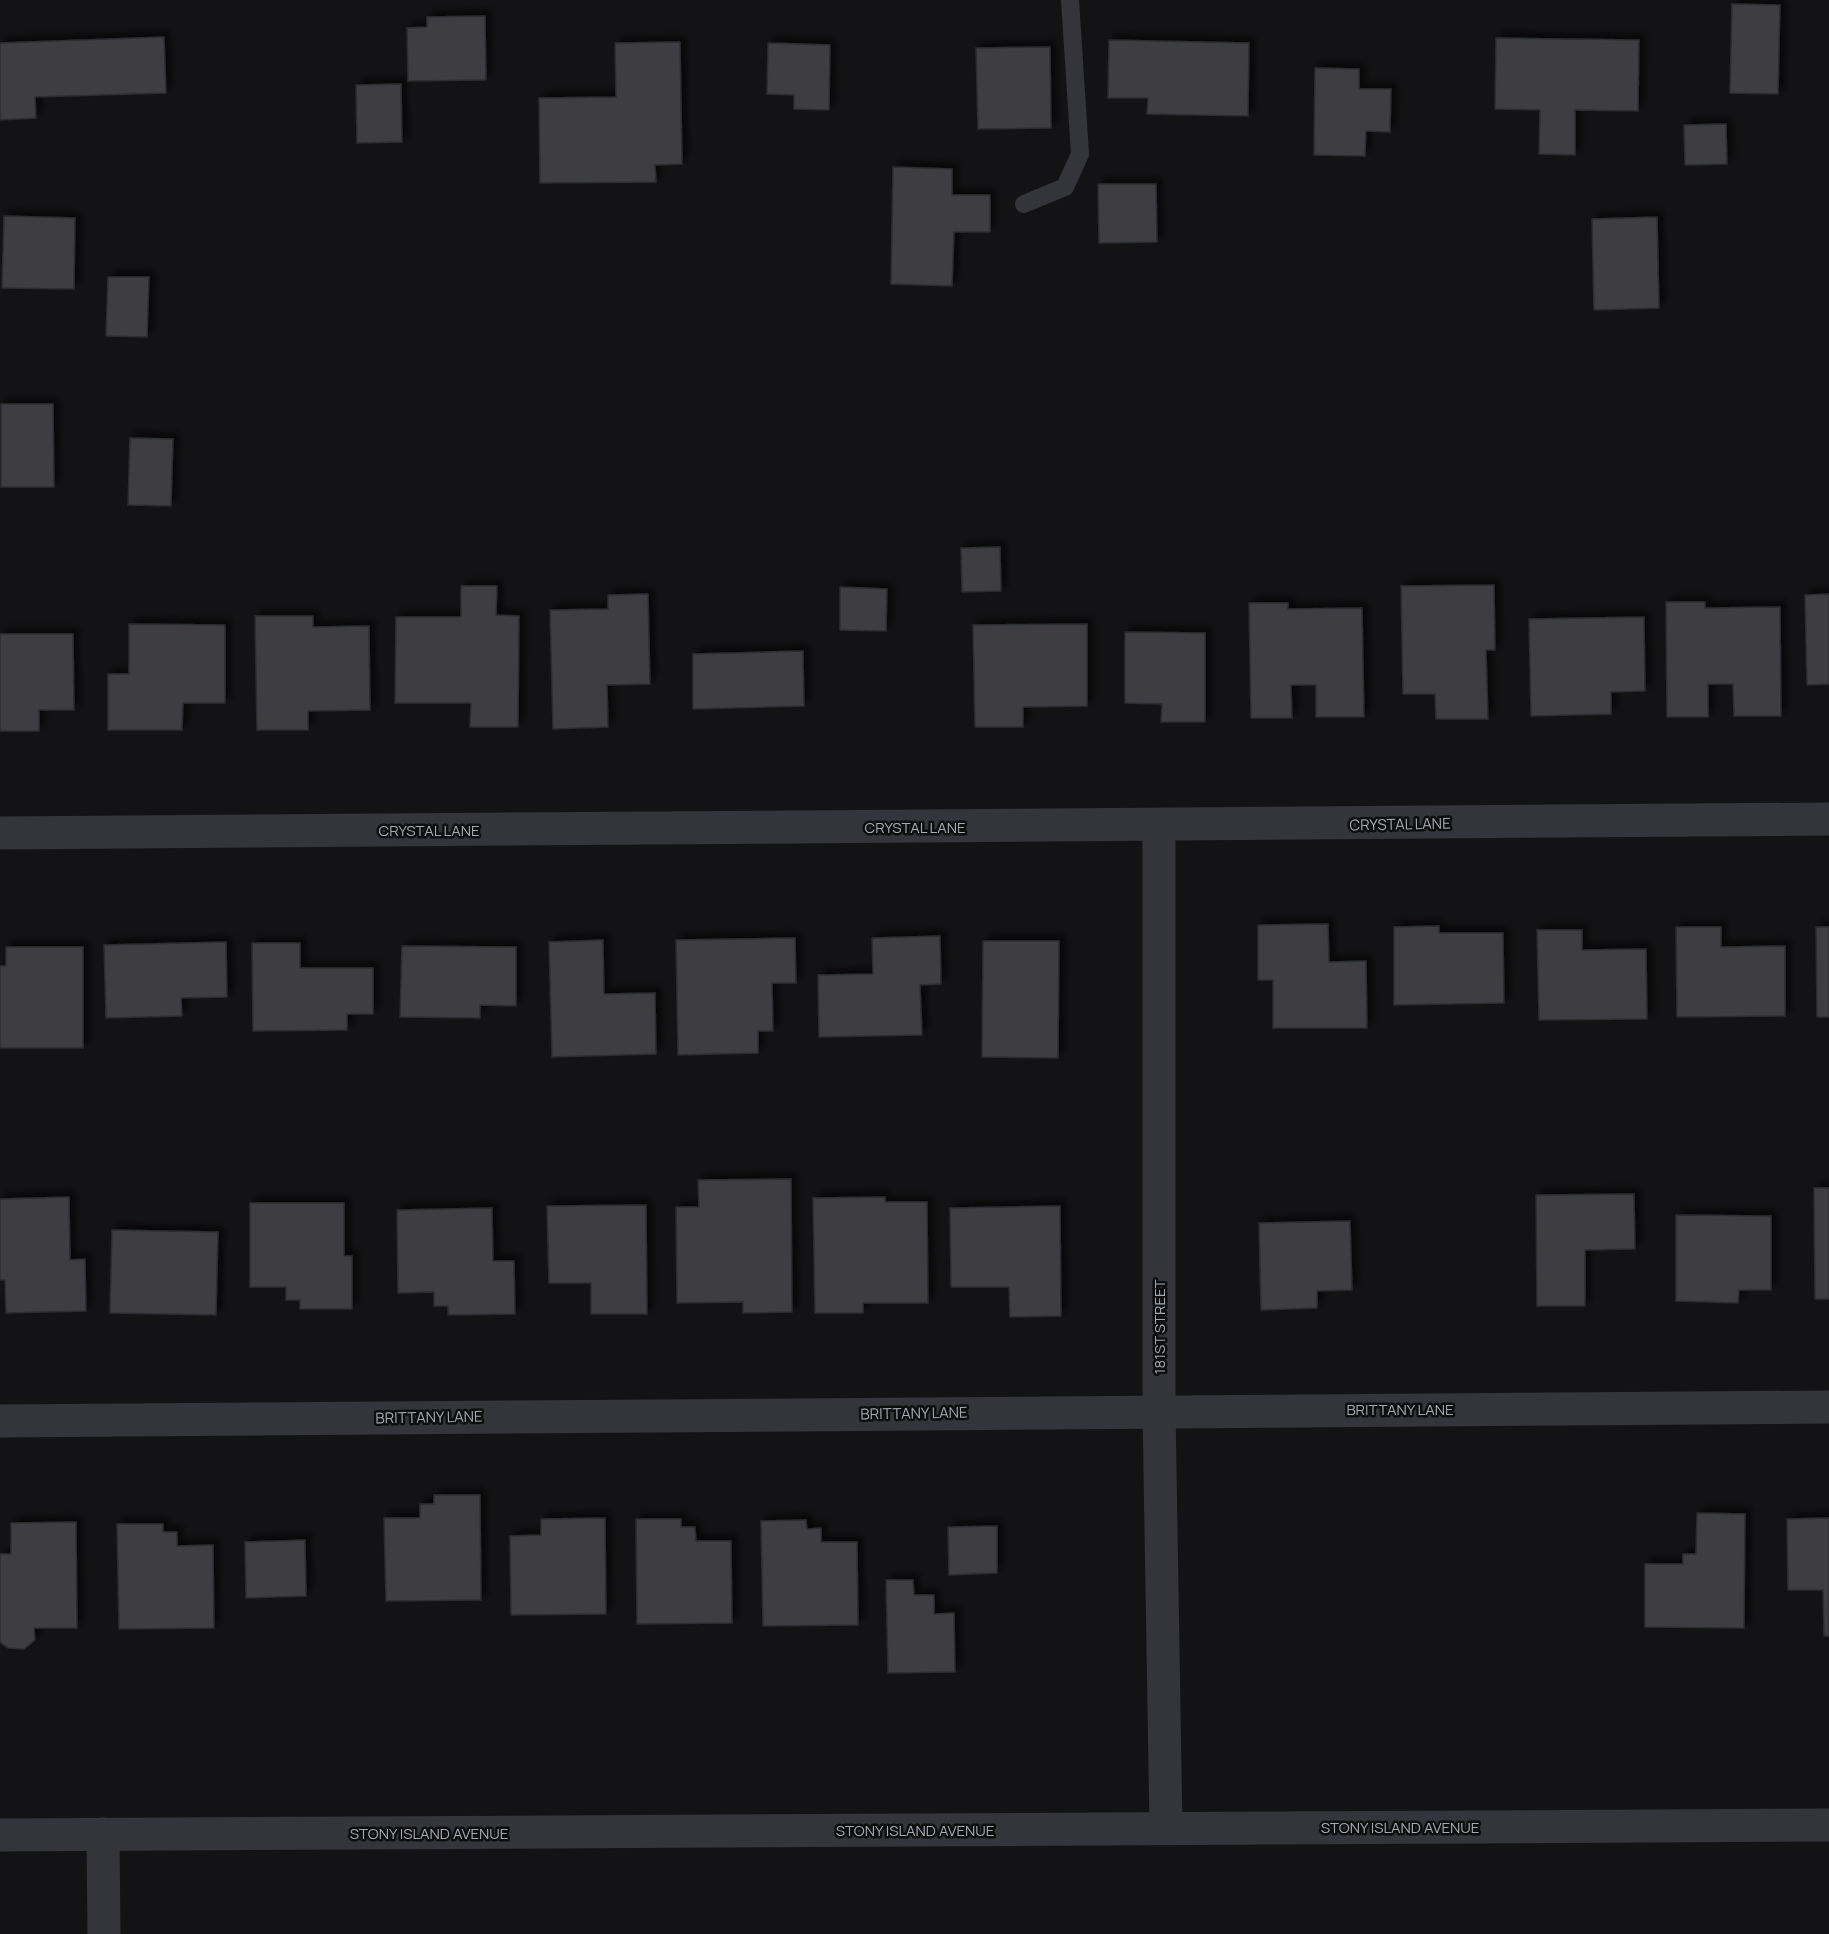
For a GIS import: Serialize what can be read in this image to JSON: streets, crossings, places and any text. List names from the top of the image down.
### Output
{
  "streets": {
    "street": [
      "CRYSTAL LANE",
      "181ST STREET",
      "BRITTANY LANE",
      "STONY ISLAND AVENUE"
    ]
  },
  "crossings": [
    ["CRYSTAL LANE", "181ST STREET"],
    ["181ST STREET", "BRITTANY LANE"],
    ["181ST STREET", "STONY ISLAND AVENUE"]
  ]
}
